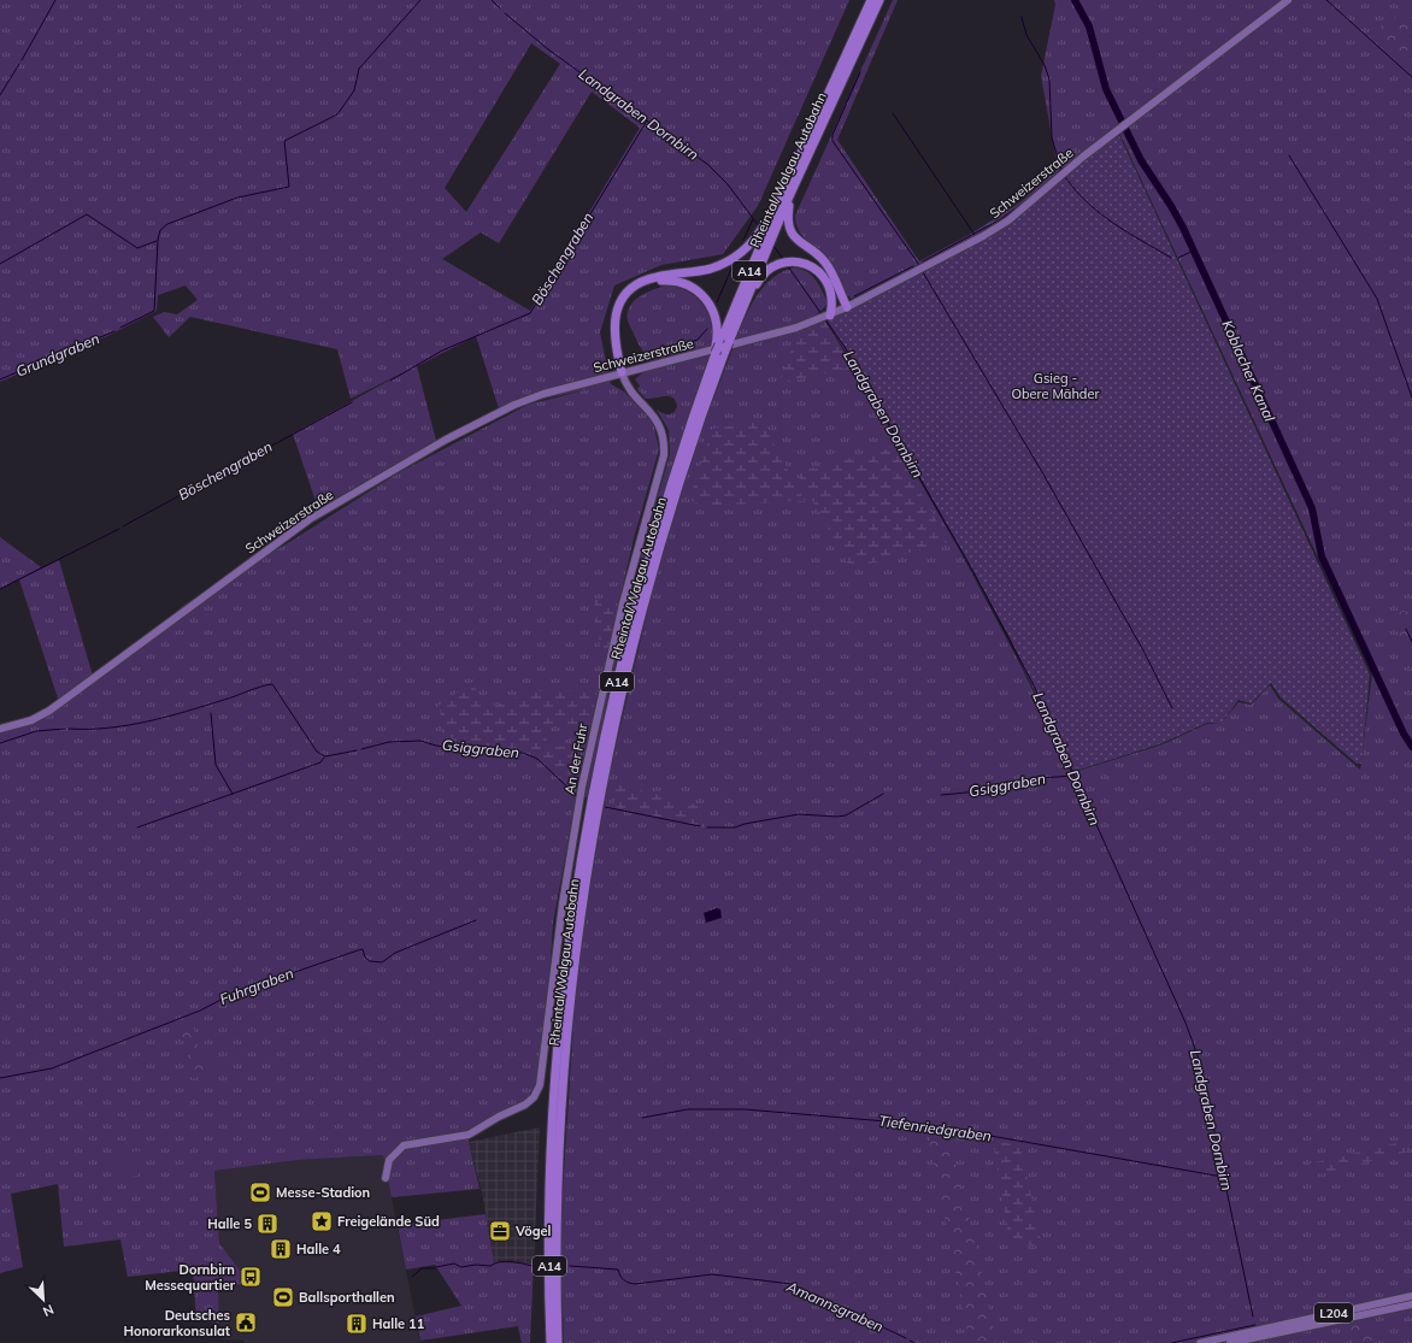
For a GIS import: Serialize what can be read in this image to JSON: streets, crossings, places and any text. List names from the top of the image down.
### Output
{
  "streets": {
    "highway": ["Rheintal/Walgau Autobahn", "A14"],
    "main road": ["Schweizerstraße", "An der Fuhr", "L204"]
  },
  "crossings": [
    ["Schweizerstraße", "An der Fuhr"]
  ],
  "water": [
    "Landgraben Dornbirn",
    "Böschengraben",
    "Grundgraben",
    "Koblacher Kanal",
    "Gsiggraben",
    "Fuhrgraben",
    "Tiefenriedgraben",
    "Amannsgraben"
  ],
  "parks": ["Gsieg - Obere Mähder"],
  "places": {
    "sports": ["Messe-Stadion", "Ballsporthallen"],
    "place": ["Freigelände Süd"],
    "building": ["Halle 5", "Halle 4", "Halle 11"],
    "office": ["Vögel"],
    "bus stop": ["Dornbirn Messequartier"],
    "public building": ["Deutsches Honorarkonsulat"]
  },
  "north": "bottom right"
}
